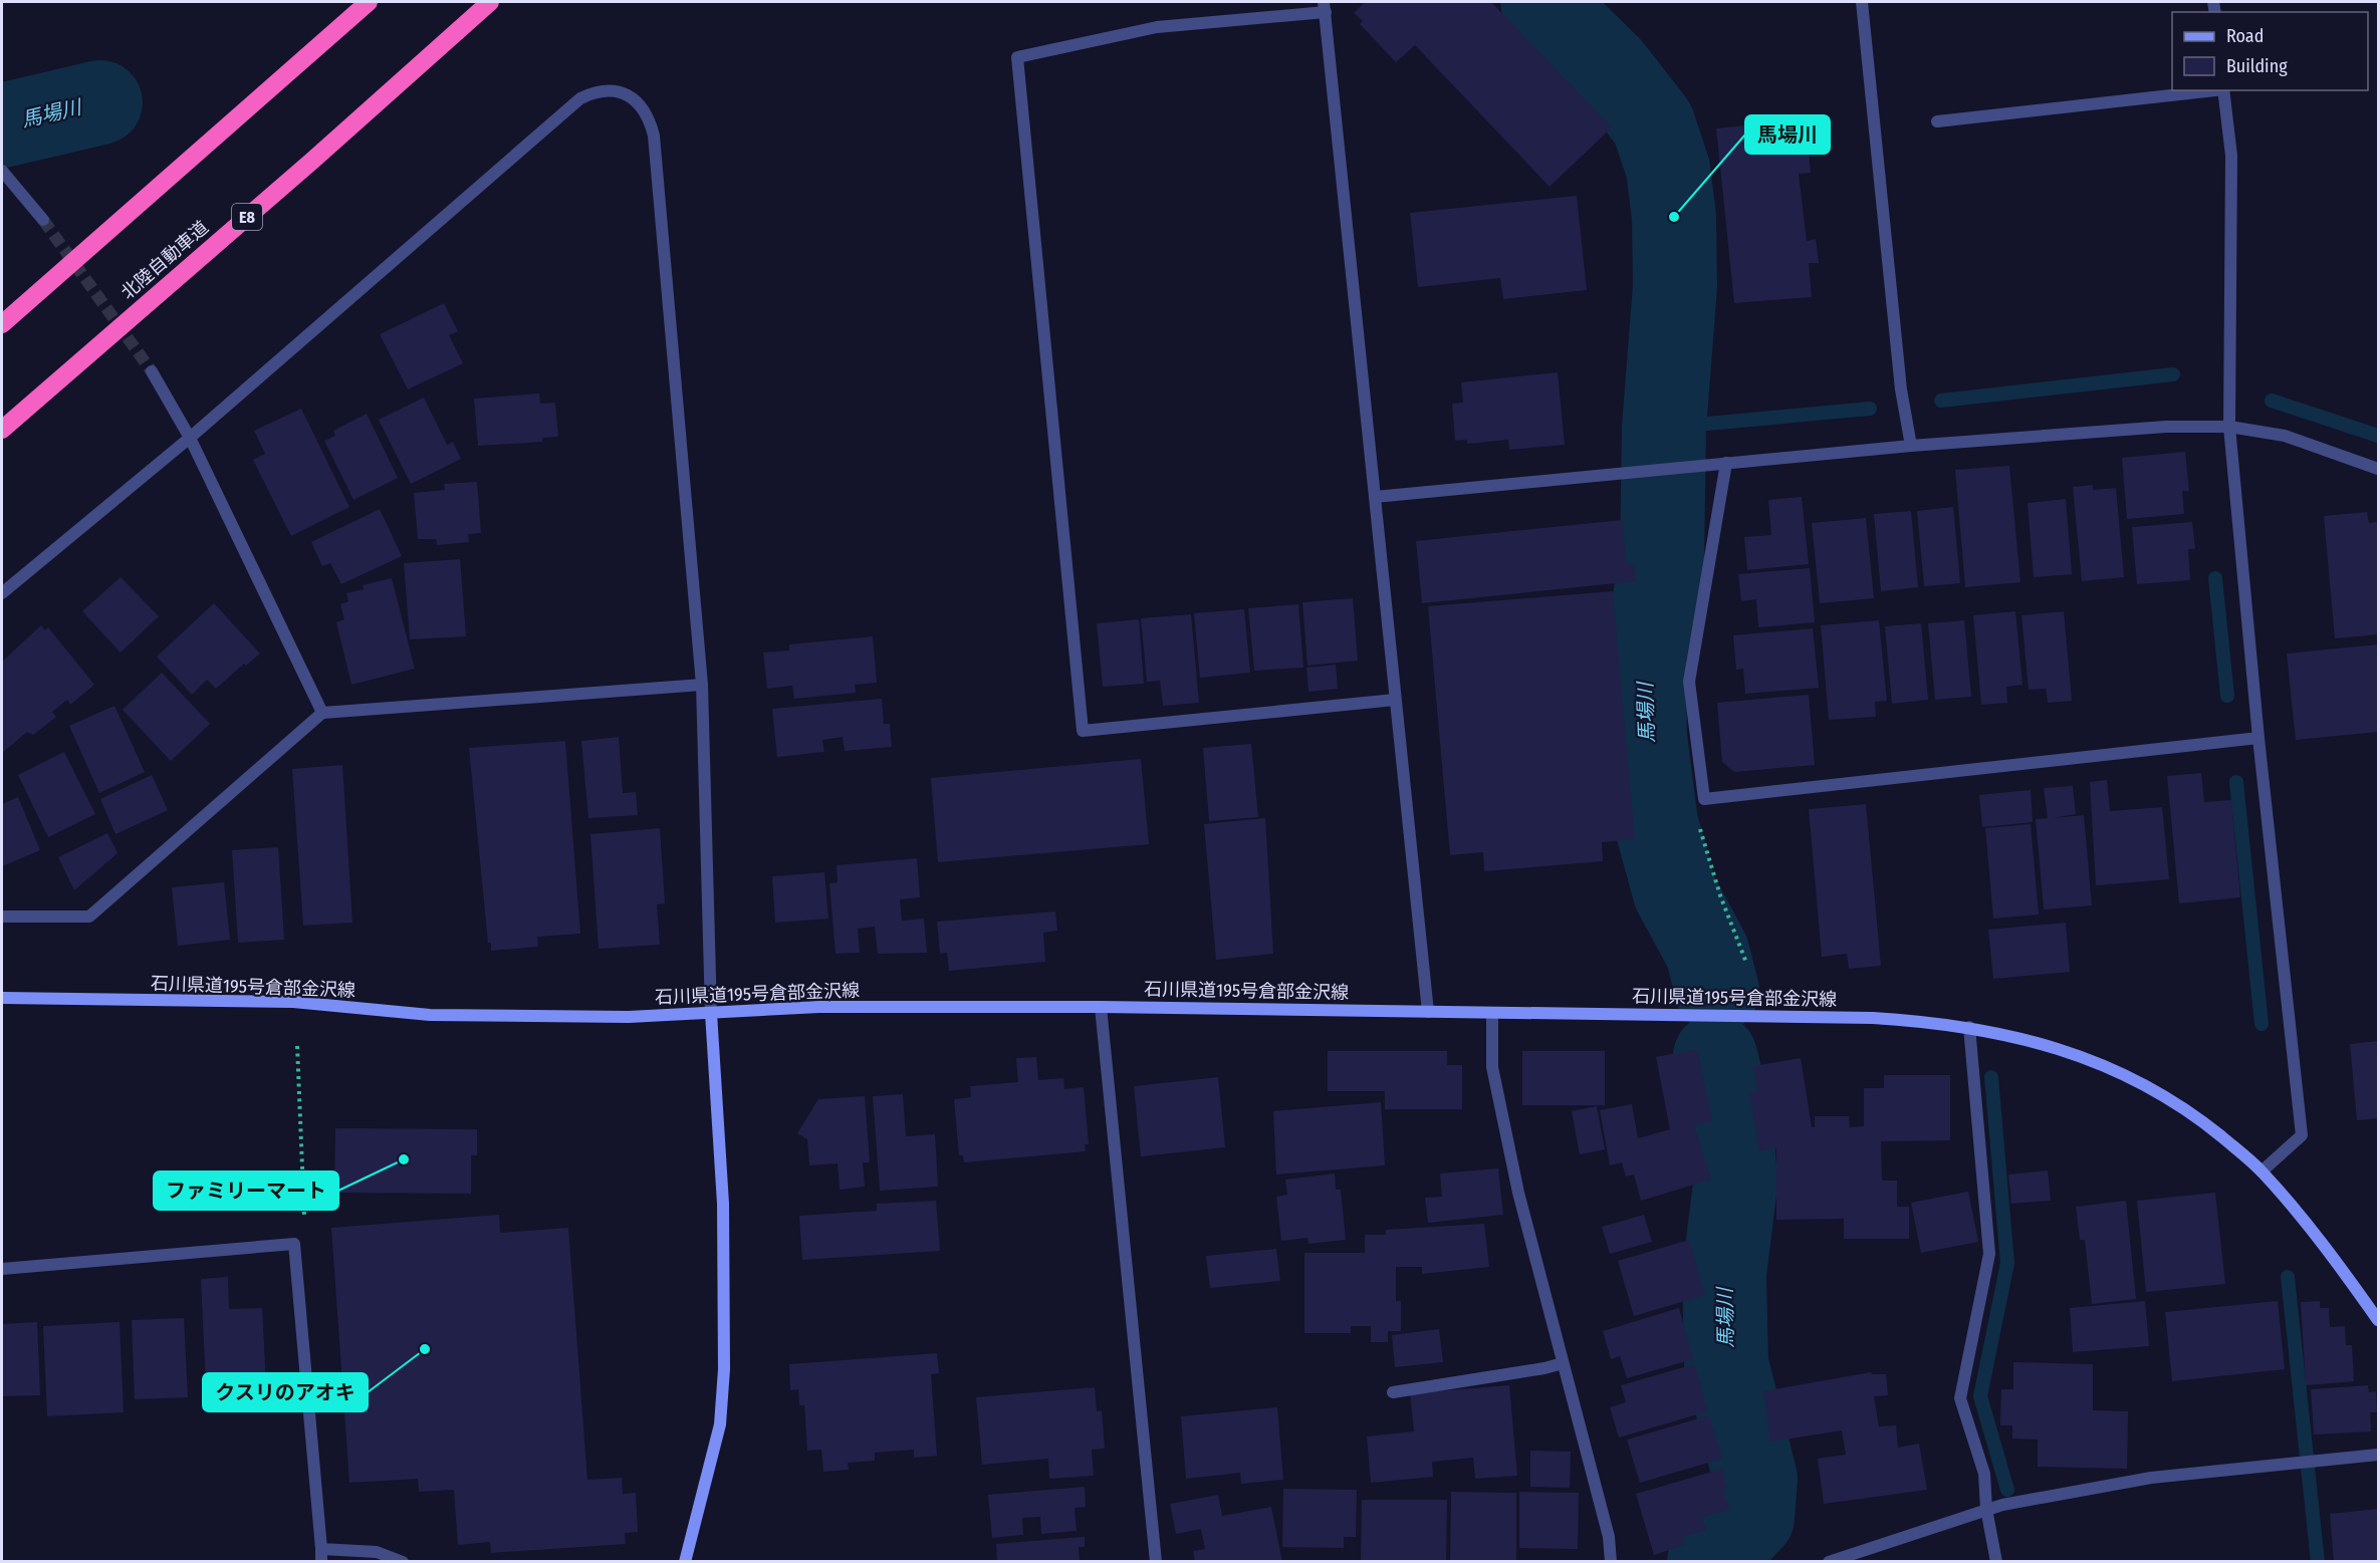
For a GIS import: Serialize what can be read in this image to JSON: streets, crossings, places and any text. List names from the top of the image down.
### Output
{
  "streets": {
    "highway": ["E8", "北陸自動車道"],
    "main road": ["石川県道195号倉部金沢線"]
  },
  "water": ["馬場川"],
  "places": ["馬場川", "ファミリーマート", "クスリのアオキ"],
  "legend": ["Road", "Building"]
}
